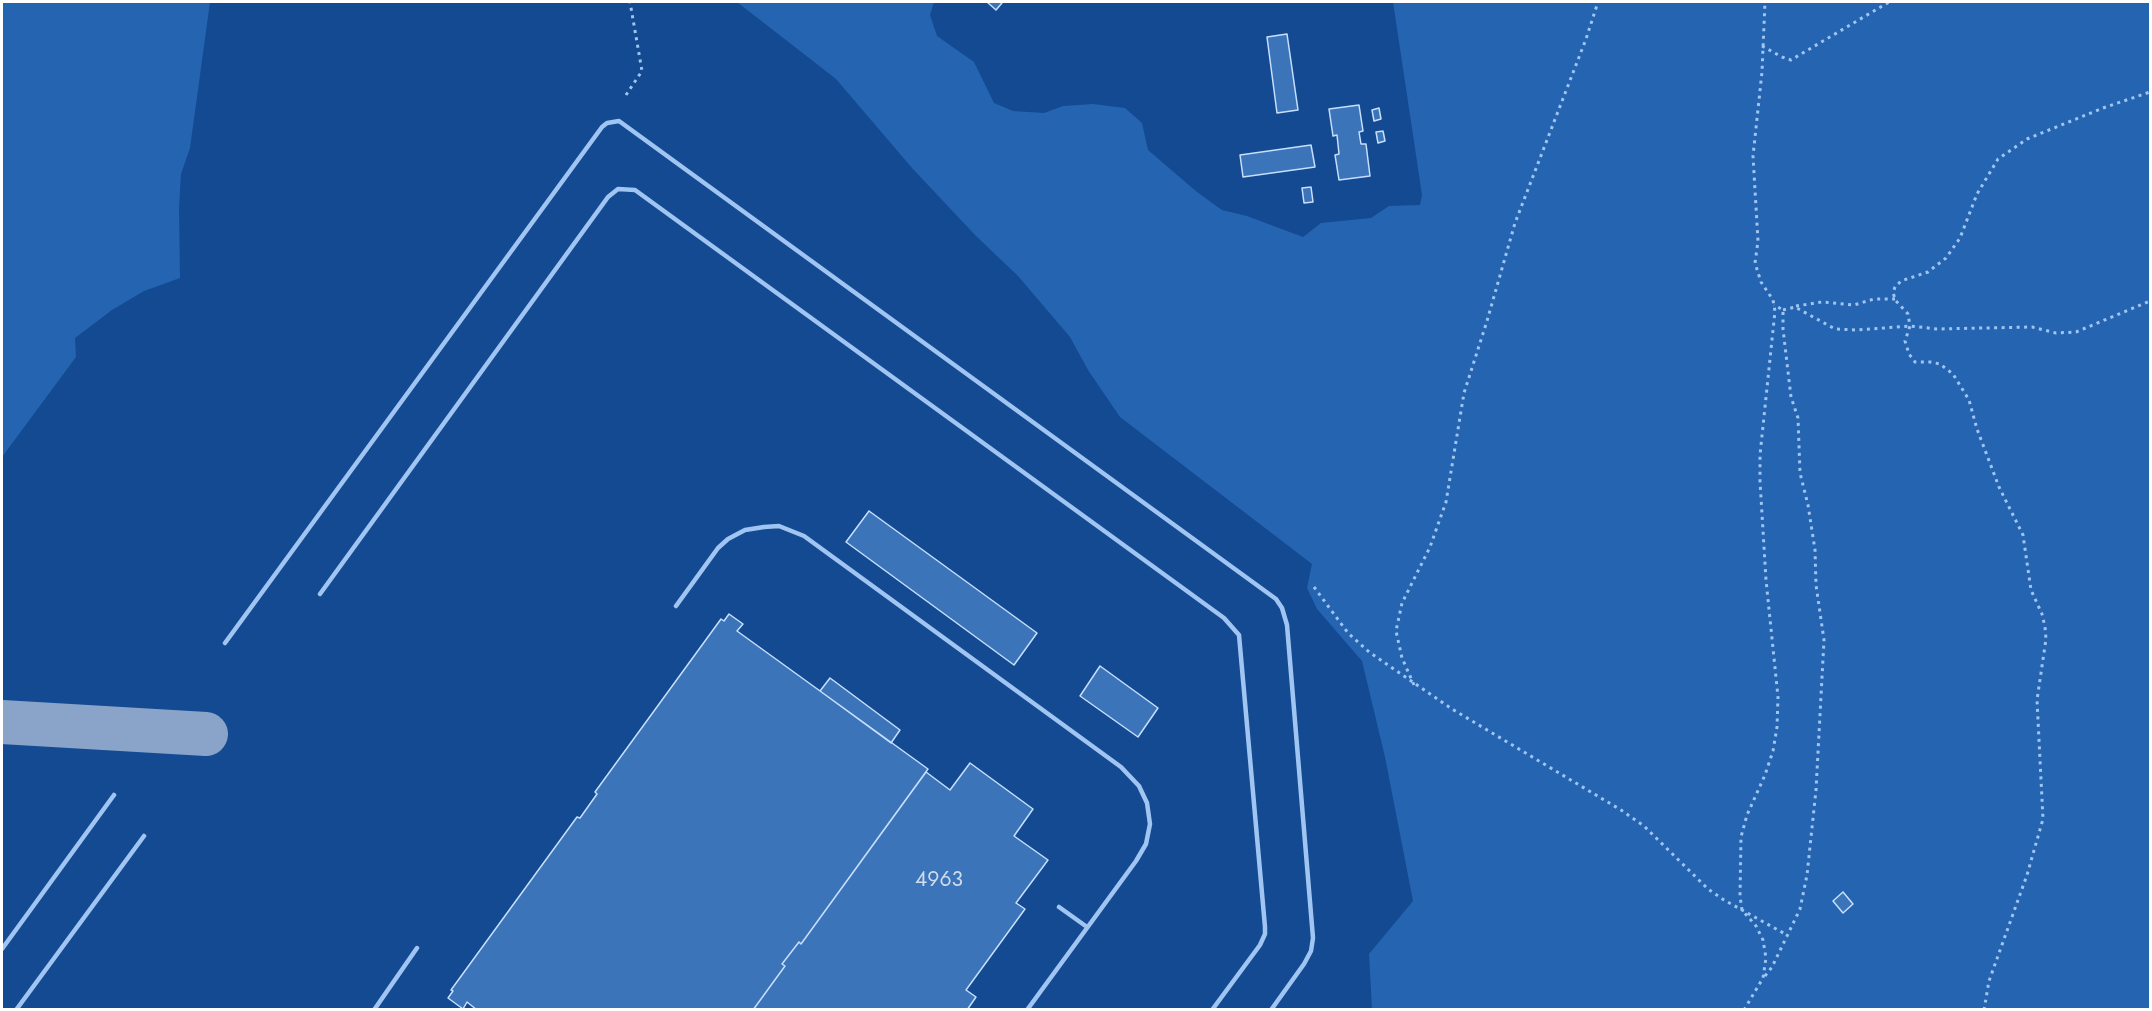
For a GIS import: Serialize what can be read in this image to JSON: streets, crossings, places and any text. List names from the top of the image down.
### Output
{
  "house_numbers": ["4963"]
}
